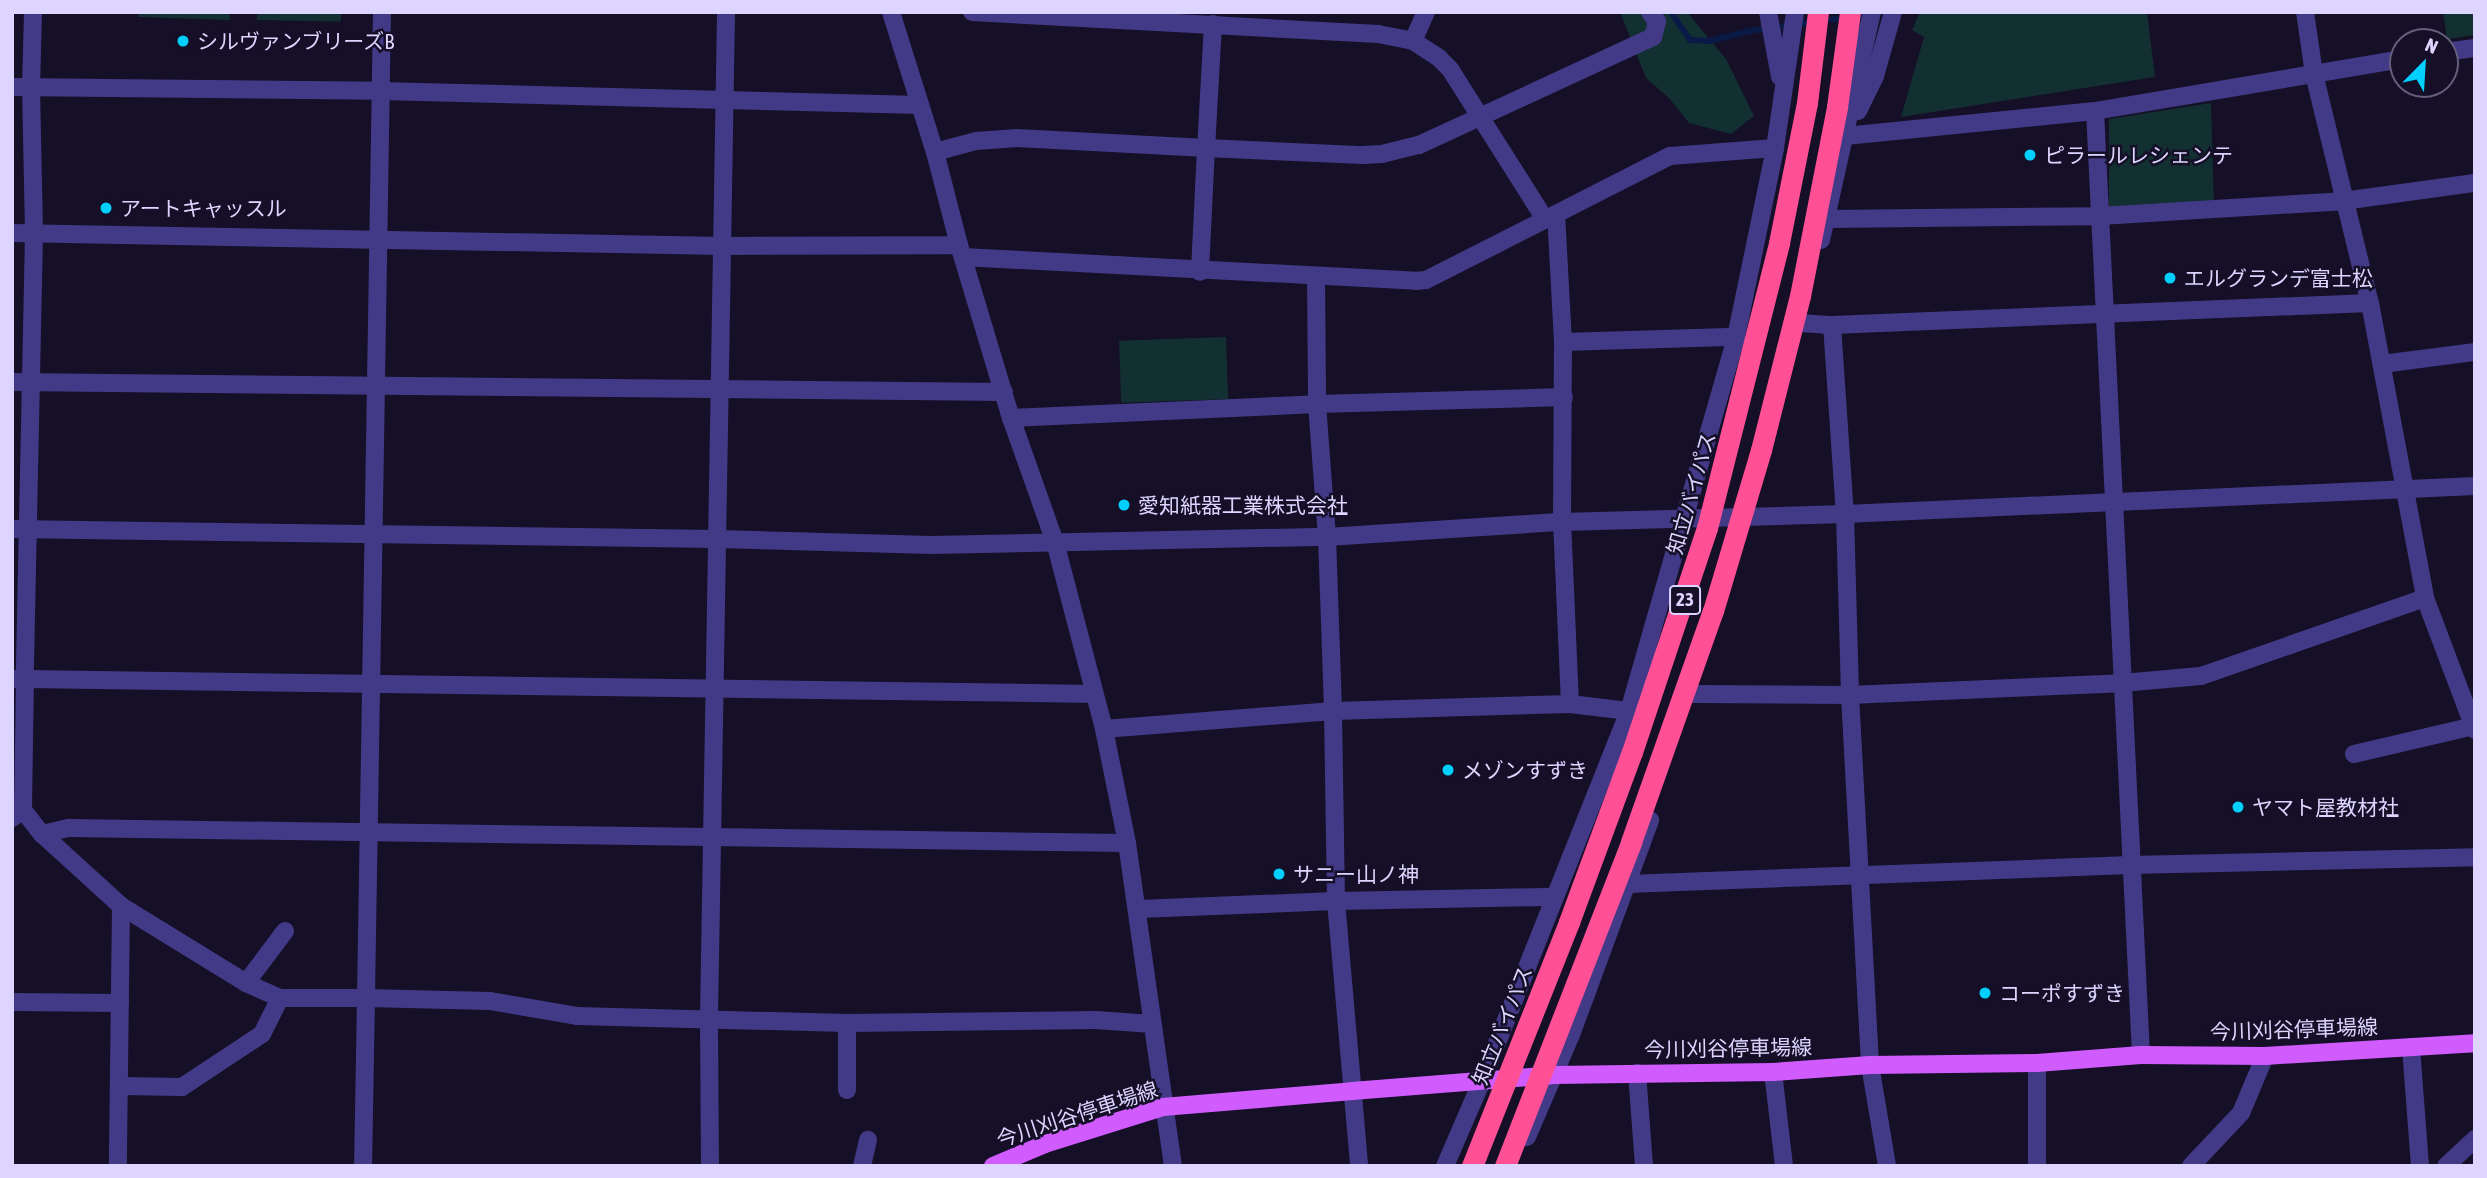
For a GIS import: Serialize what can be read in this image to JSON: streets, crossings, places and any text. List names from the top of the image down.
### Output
{
  "streets": {
    "highway": ["知立バイパス", "23"],
    "main road": ["今川刈谷停車場線"]
  },
  "places": [
    "シルヴァンブリーズB",
    "ピラールレシェンテ",
    "アートキャッスル",
    "エルグランデ富士松",
    "愛知紙器工業株式会社",
    "メゾンすずき",
    "ヤマト屋教材社",
    "サニー山ノ神",
    "コーポすずき"
  ],
  "north": "top right"
}
